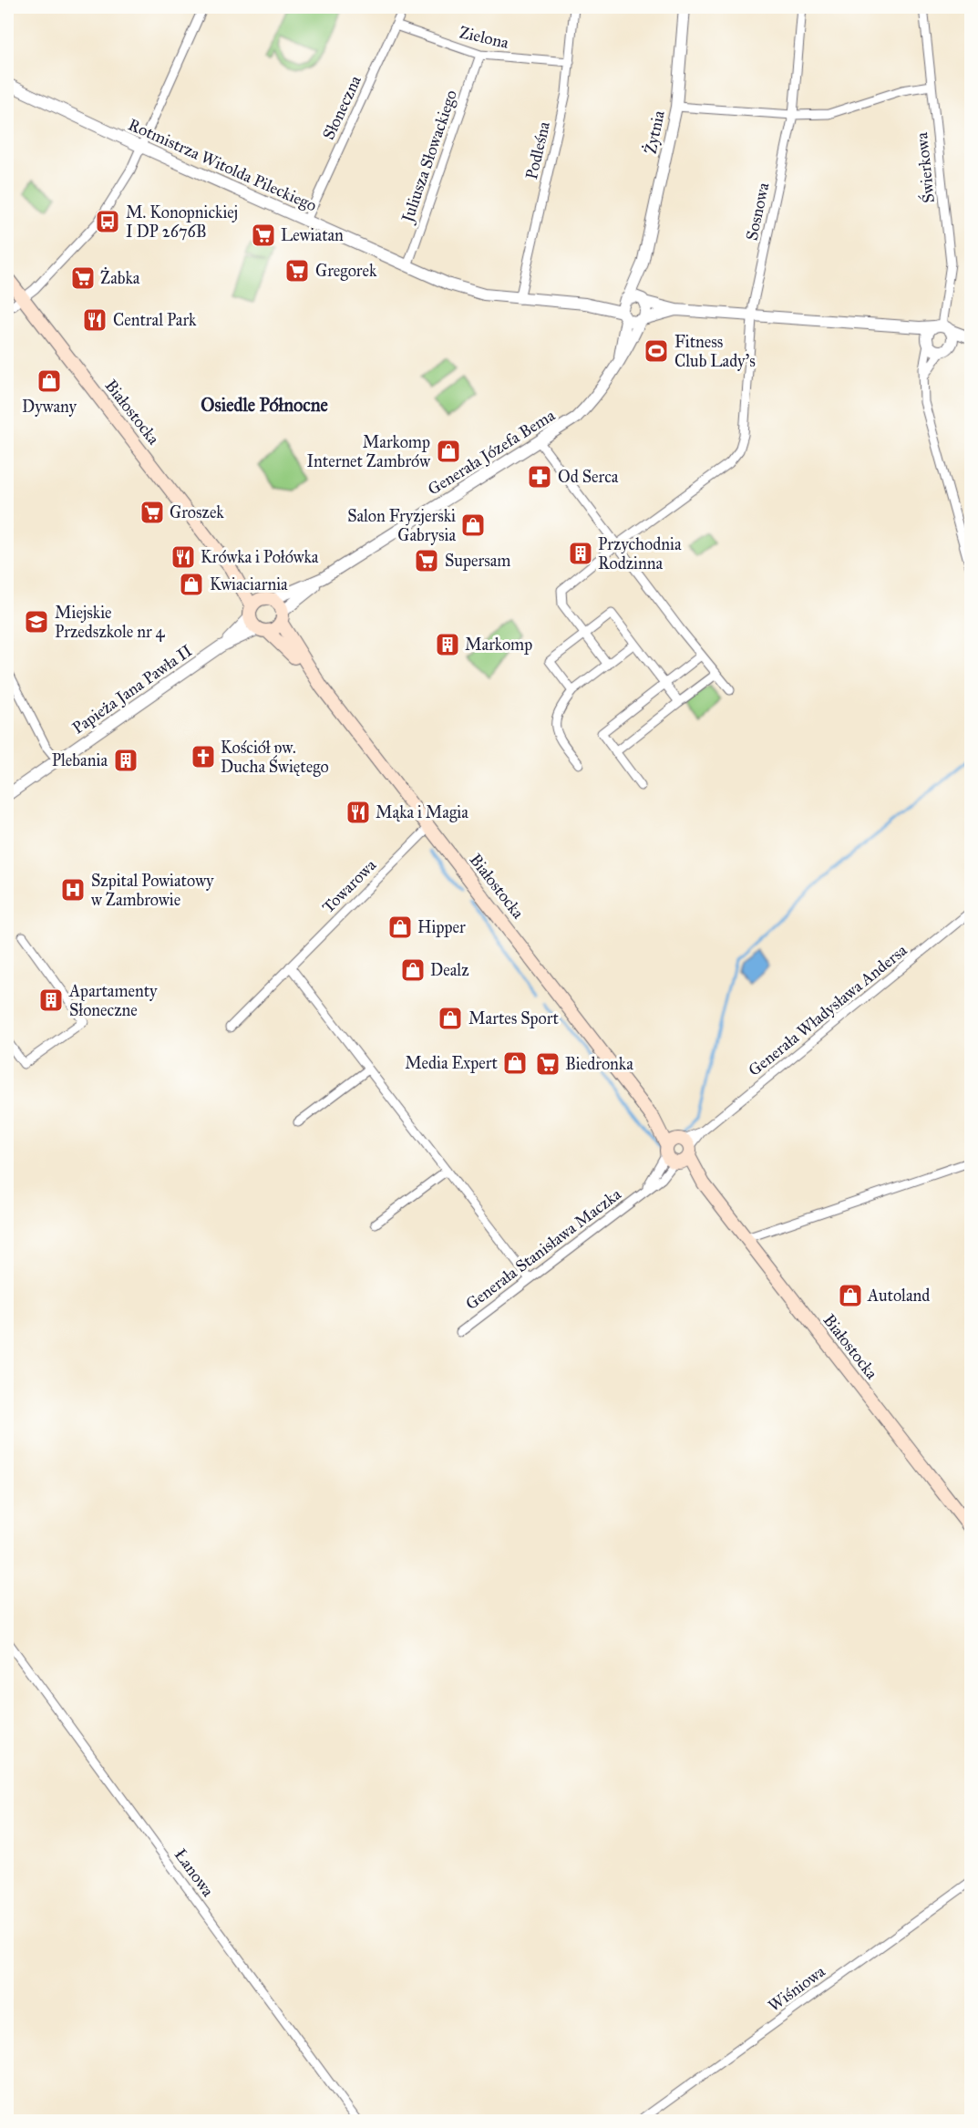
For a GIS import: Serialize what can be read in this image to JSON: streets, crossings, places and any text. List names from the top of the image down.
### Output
{
  "streets": {
    "main road": ["Białostocka"],
    "street": [
      "Zielona",
      "Słoneczna",
      "Żytnia",
      "Podleśna",
      "Juliusza Słowackiego",
      "Rotmistrza Witolda Pileckiego",
      "Świerkowa",
      "Sosnowa",
      "Generała Józefa Bema",
      "Papieża Jana Pawła II",
      "Towarowa",
      "Generała Władysława Andersa",
      "Generała Stanisława Maczka",
      "Łanowa",
      "Wiśniowa"
    ]
  },
  "crossings": [
    ["Zielona", "Słoneczna"],
    ["Zielona", "Podleśna"],
    ["Zielona", "Juliusza Słowackiego"],
    ["Słoneczna", "Rotmistrza Witolda Pileckiego"],
    ["Żytnia", "Rotmistrza Witolda Pileckiego"],
    ["Żytnia", "Generała Józefa Bema"],
    ["Podleśna", "Rotmistrza Witolda Pileckiego"],
    ["Juliusza Słowackiego", "Rotmistrza Witolda Pileckiego"],
    ["Rotmistrza Witolda Pileckiego", "Generała Józefa Bema"],
    ["Białostocka", "Generała Józefa Bema"],
    ["Białostocka", "Papieża Jana Pawła II"],
    ["Białostocka", "Towarowa"],
    ["Białostocka", "Generała Władysława Andersa"],
    ["Białostocka", "Generała Stanisława Maczka"],
    ["Generała Władysława Andersa", "Generała Stanisława Maczka"]
  ],
  "districts": ["Osiedle Północne"],
  "places": {
    "bus stop": ["M. Konopnickiej I DP 2676B"],
    "supermarket": [
      "Lewiatan",
      "Gregorek",
      "Żabka",
      "Groszek",
      "Supersam",
      "Biedronka"
    ],
    "restaurant": ["Central Park", "Krówka i Połówka", "Mąka i Magia"],
    "sports": ["Fitness Club Lady's"],
    "shop": [
      "Dywany",
      "Markomp Internet Zambrów",
      "Salon Fryzjerski Gabrysia",
      "Kwiaciarnia",
      "Hipper",
      "Dealz",
      "Martes Sport",
      "Media Expert",
      "Autoland"
    ],
    "pharmacy": ["Od Serca"],
    "building": [
      "Przychodnia Rodzinna",
      "Markomp",
      "Plebania",
      "Apartamenty Słoneczne"
    ],
    "school or university": ["Miejskie Przedszkole nr 4"],
    "church": ["Kościół pw. Ducha Świętego"],
    "hospital": ["Szpital Powiatowy w Zambrowie"]
  }
}
